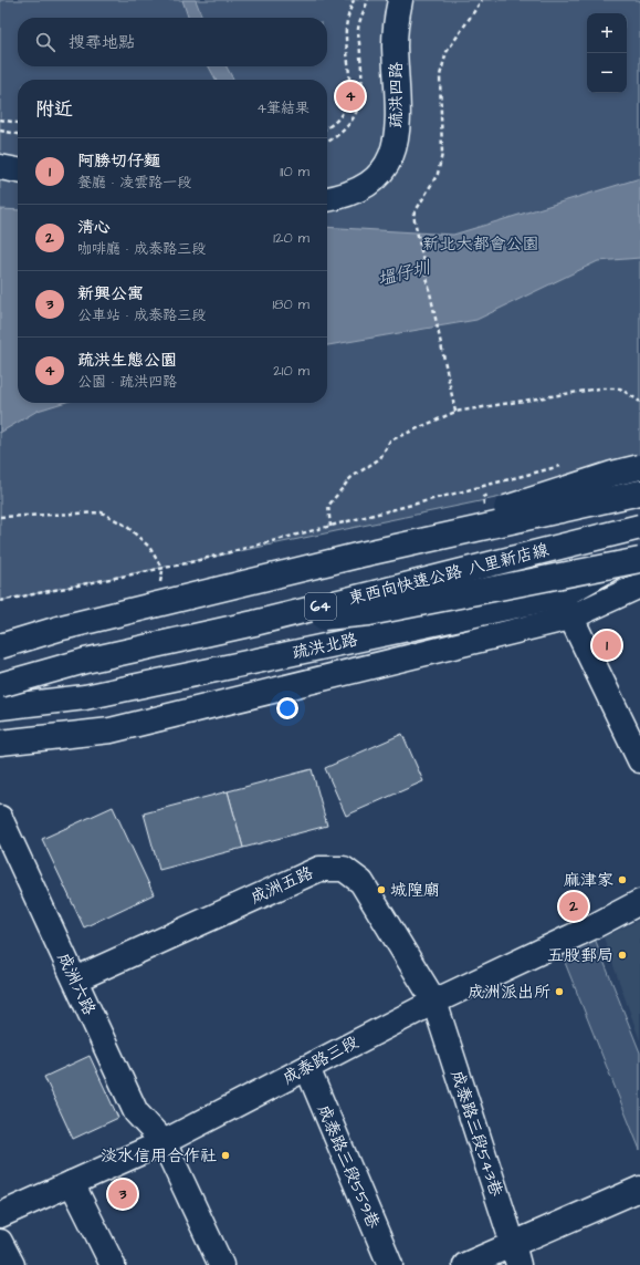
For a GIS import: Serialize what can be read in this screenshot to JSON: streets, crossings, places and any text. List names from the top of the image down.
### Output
{
  "streets": {
    "main road": [
      "疏洪四路",
      "東西向快速公路 八里新店線",
      "64",
      "疏洪北路",
      "成洲五路",
      "成洲六路",
      "成泰路三段",
      "成泰路三段543巷",
      "成泰路三段559巷"
    ]
  },
  "crossings": [
    ["成洲五路", "成洲六路"],
    ["成洲五路", "成泰路三段"],
    ["成洲五路", "成泰路三段543巷"],
    ["成洲六路", "成泰路三段"],
    ["成泰路三段", "成泰路三段543巷"],
    ["成泰路三段", "成泰路三段559巷"]
  ],
  "water": ["塭仔圳"],
  "parks": ["新北大都會公園"],
  "places": [
    "麻津家",
    "城隍廟",
    "五股郵局",
    "成洲派出所",
    "淡水信用合作社"
  ],
  "page": {
    "map_buttons": ["+", "−"],
    "search": "搜尋地點",
    "pins": [
      "4",
      "1",
      "2",
      "3"
    ],
    "heading": ["附近", "4筆結果"],
    "list": [
      {
        "mark": "1",
        "name": "阿勝切仔麵",
        "note": "餐廳 · 凌雲路一段",
        "value": "110 m"
      },
      {
        "mark": "2",
        "name": "清心",
        "note": "咖啡廳 · 成泰路三段",
        "value": "120 m"
      },
      {
        "mark": "3",
        "name": "新興公寓",
        "note": "公車站 · 成泰路三段",
        "value": "180 m"
      },
      {
        "mark": "4",
        "name": "疏洪生態公園",
        "note": "公園 · 疏洪四路",
        "value": "210 m"
      }
    ]
  }
}
